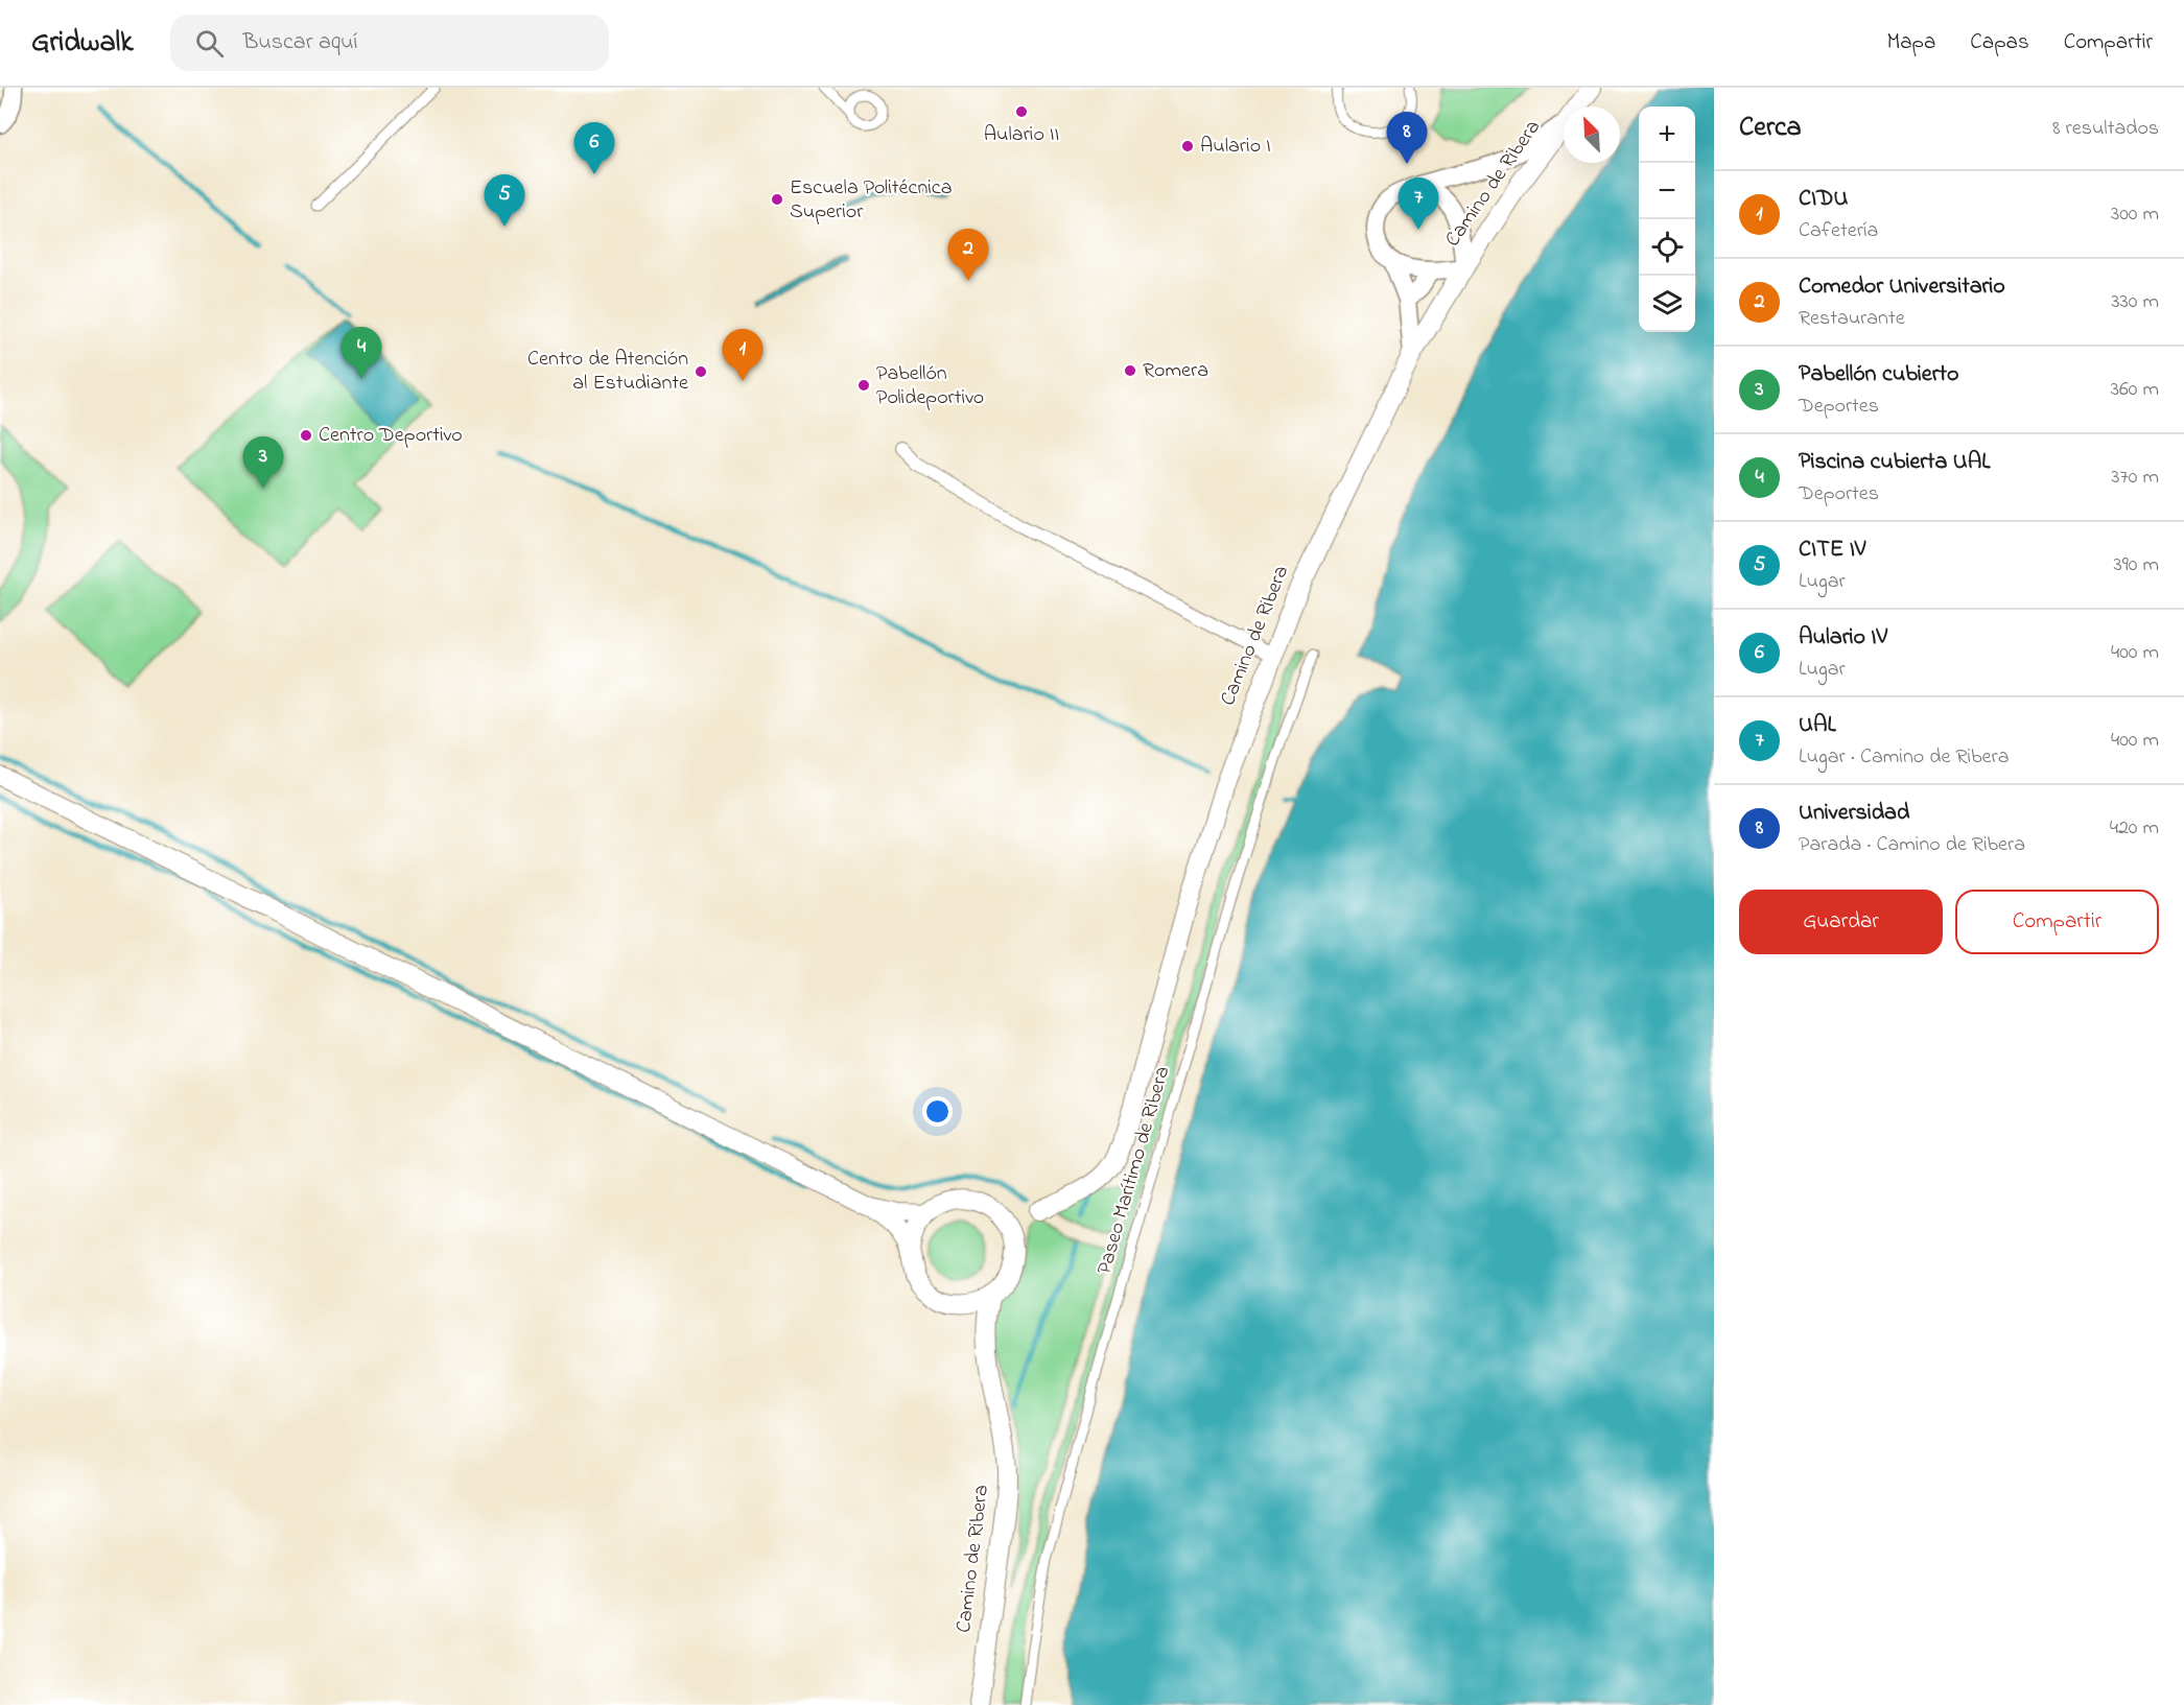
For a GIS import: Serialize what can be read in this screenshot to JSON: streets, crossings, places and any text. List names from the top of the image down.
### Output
{
  "streets": {
    "main road": ["Camino de Ribera"],
    "street": ["Paseo Marítimo de Ribera"]
  },
  "places": [
    "Aulario II",
    "Aulario I",
    "Escuela Politécnica Superior",
    "Romera",
    "Centro de Atención al Estudiante",
    "Pabellón Polideportivo",
    "Centro Deportivo"
  ],
  "north": "top left",
  "page": {
    "header": "Gridwalk",
    "search": "Buscar aquí",
    "nav": ["Mapa", "Capas", "Compartir"],
    "heading": ["Cerca", "8 resultados"],
    "map_buttons": ["+", "−"],
    "pins": [
      "8",
      "6",
      "5",
      "7",
      "2",
      "4",
      "1",
      "3"
    ],
    "list": [
      {
        "mark": "1",
        "name": "CIDU",
        "note": "Cafetería",
        "value": "300 m"
      },
      {
        "mark": "2",
        "name": "Comedor Universitario",
        "note": "Restaurante",
        "value": "330 m"
      },
      {
        "mark": "3",
        "name": "Pabellón cubierto",
        "note": "Deportes",
        "value": "360 m"
      },
      {
        "mark": "4",
        "name": "Piscina cubierta UAL",
        "note": "Deportes",
        "value": "370 m"
      },
      {
        "mark": "5",
        "name": "CITE IV",
        "note": "Lugar",
        "value": "390 m"
      },
      {
        "mark": "6",
        "name": "Aulario IV",
        "note": "Lugar",
        "value": "400 m"
      },
      {
        "mark": "7",
        "name": "UAL",
        "note": "Lugar · Camino de Ribera",
        "value": "400 m"
      },
      {
        "mark": "8",
        "name": "Universidad",
        "note": "Parada · Camino de Ribera",
        "value": "420 m"
      }
    ],
    "buttons": ["Guardar", "Compartir"]
  }
}
